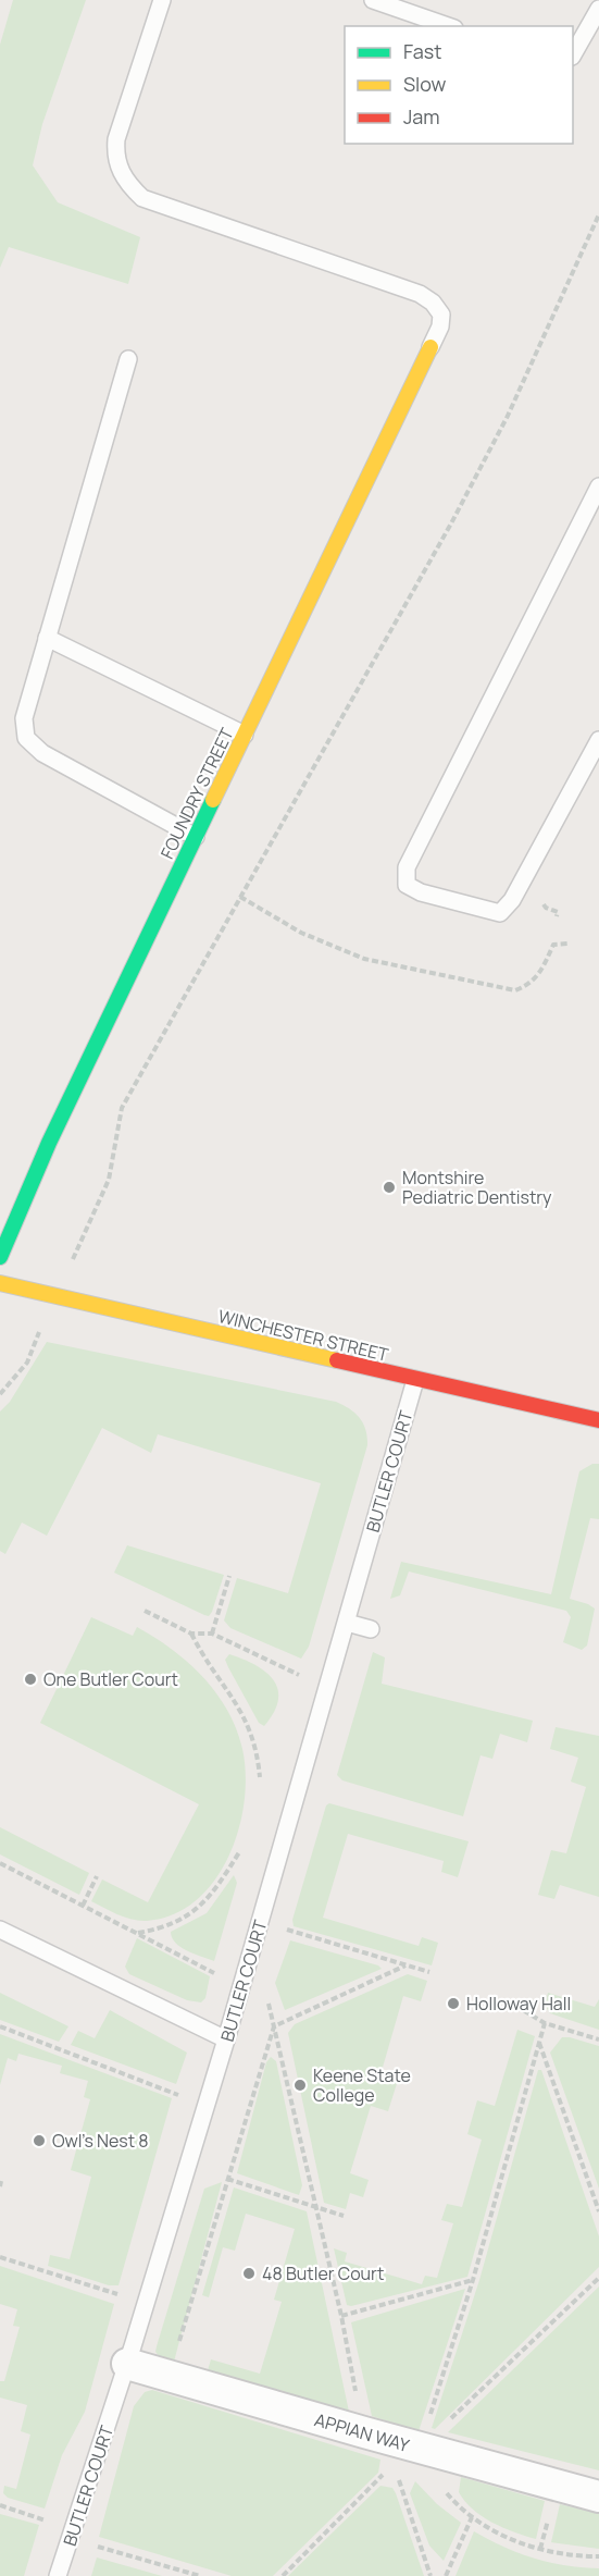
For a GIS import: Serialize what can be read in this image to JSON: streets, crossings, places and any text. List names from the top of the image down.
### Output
{
  "streets": {
    "street": ["FOUNDRY STREET", "WINCHESTER STREET", "APPIAN WAY"],
    "lane": ["BUTLER COURT"]
  },
  "crossings": [
    ["WINCHESTER STREET", "BUTLER COURT"],
    ["BUTLER COURT", "APPIAN WAY"]
  ],
  "places": [
    "Montshire Pediatric Dentistry",
    "One Butler Court",
    "Holloway Hall",
    "Keene State College",
    "Owl's Nest 8",
    "48 Butler Court"
  ],
  "legend": ["Fast", "Slow", "Jam"]
}
